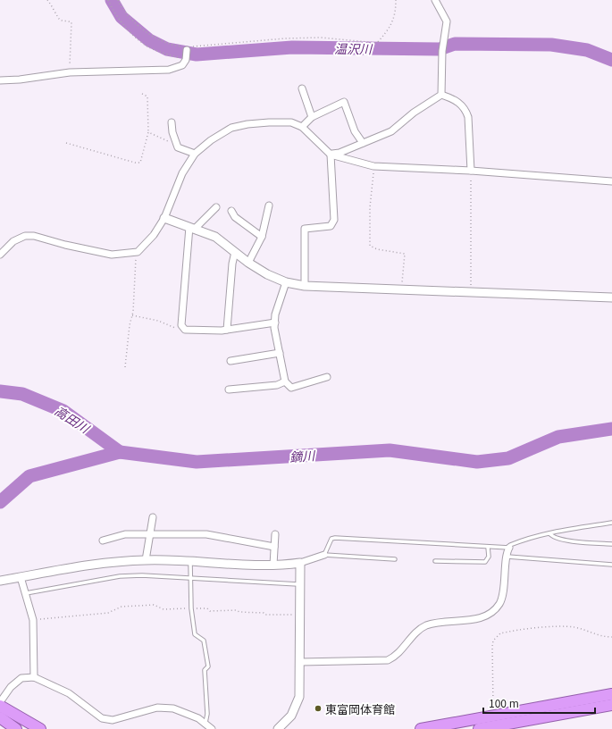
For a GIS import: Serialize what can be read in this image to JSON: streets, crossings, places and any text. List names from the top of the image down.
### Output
{
  "water": ["温沢川", "高田川", "鏑川"],
  "places": ["東富岡体育館"],
  "scale_bar": "100 m"
}
